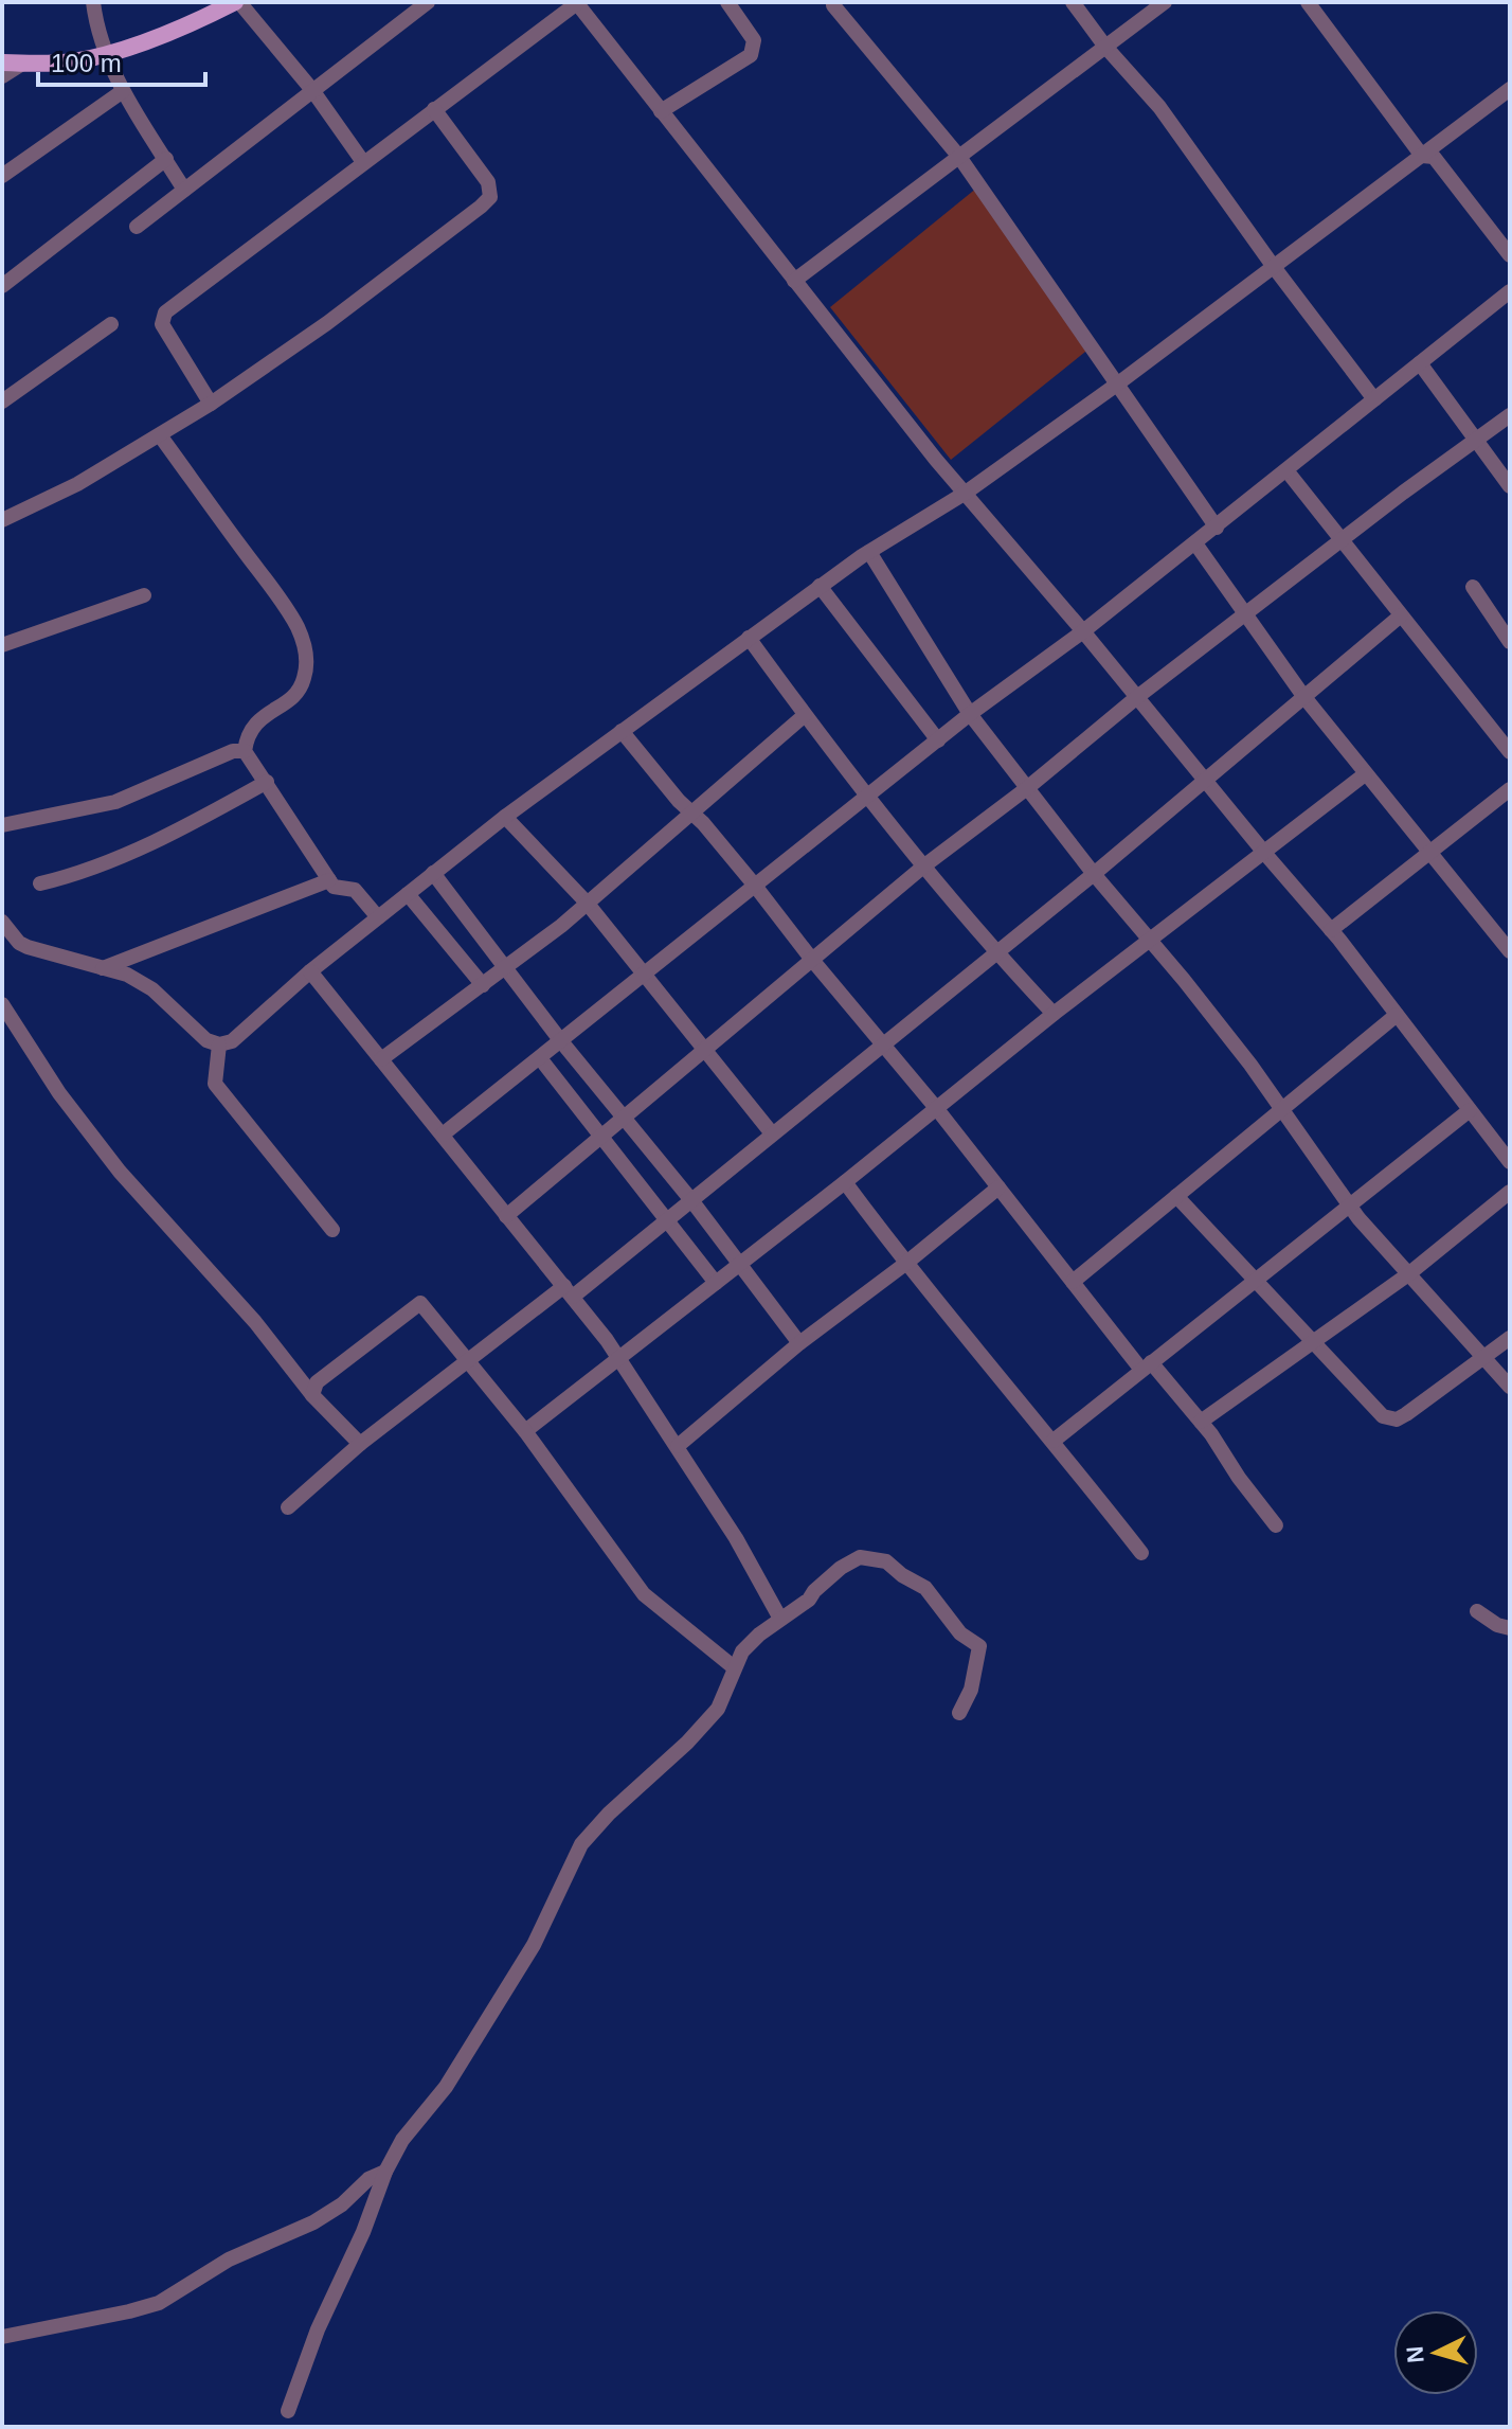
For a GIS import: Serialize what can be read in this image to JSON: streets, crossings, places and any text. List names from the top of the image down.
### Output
{
  "scale_bar": "100 m",
  "north": "left"
}
